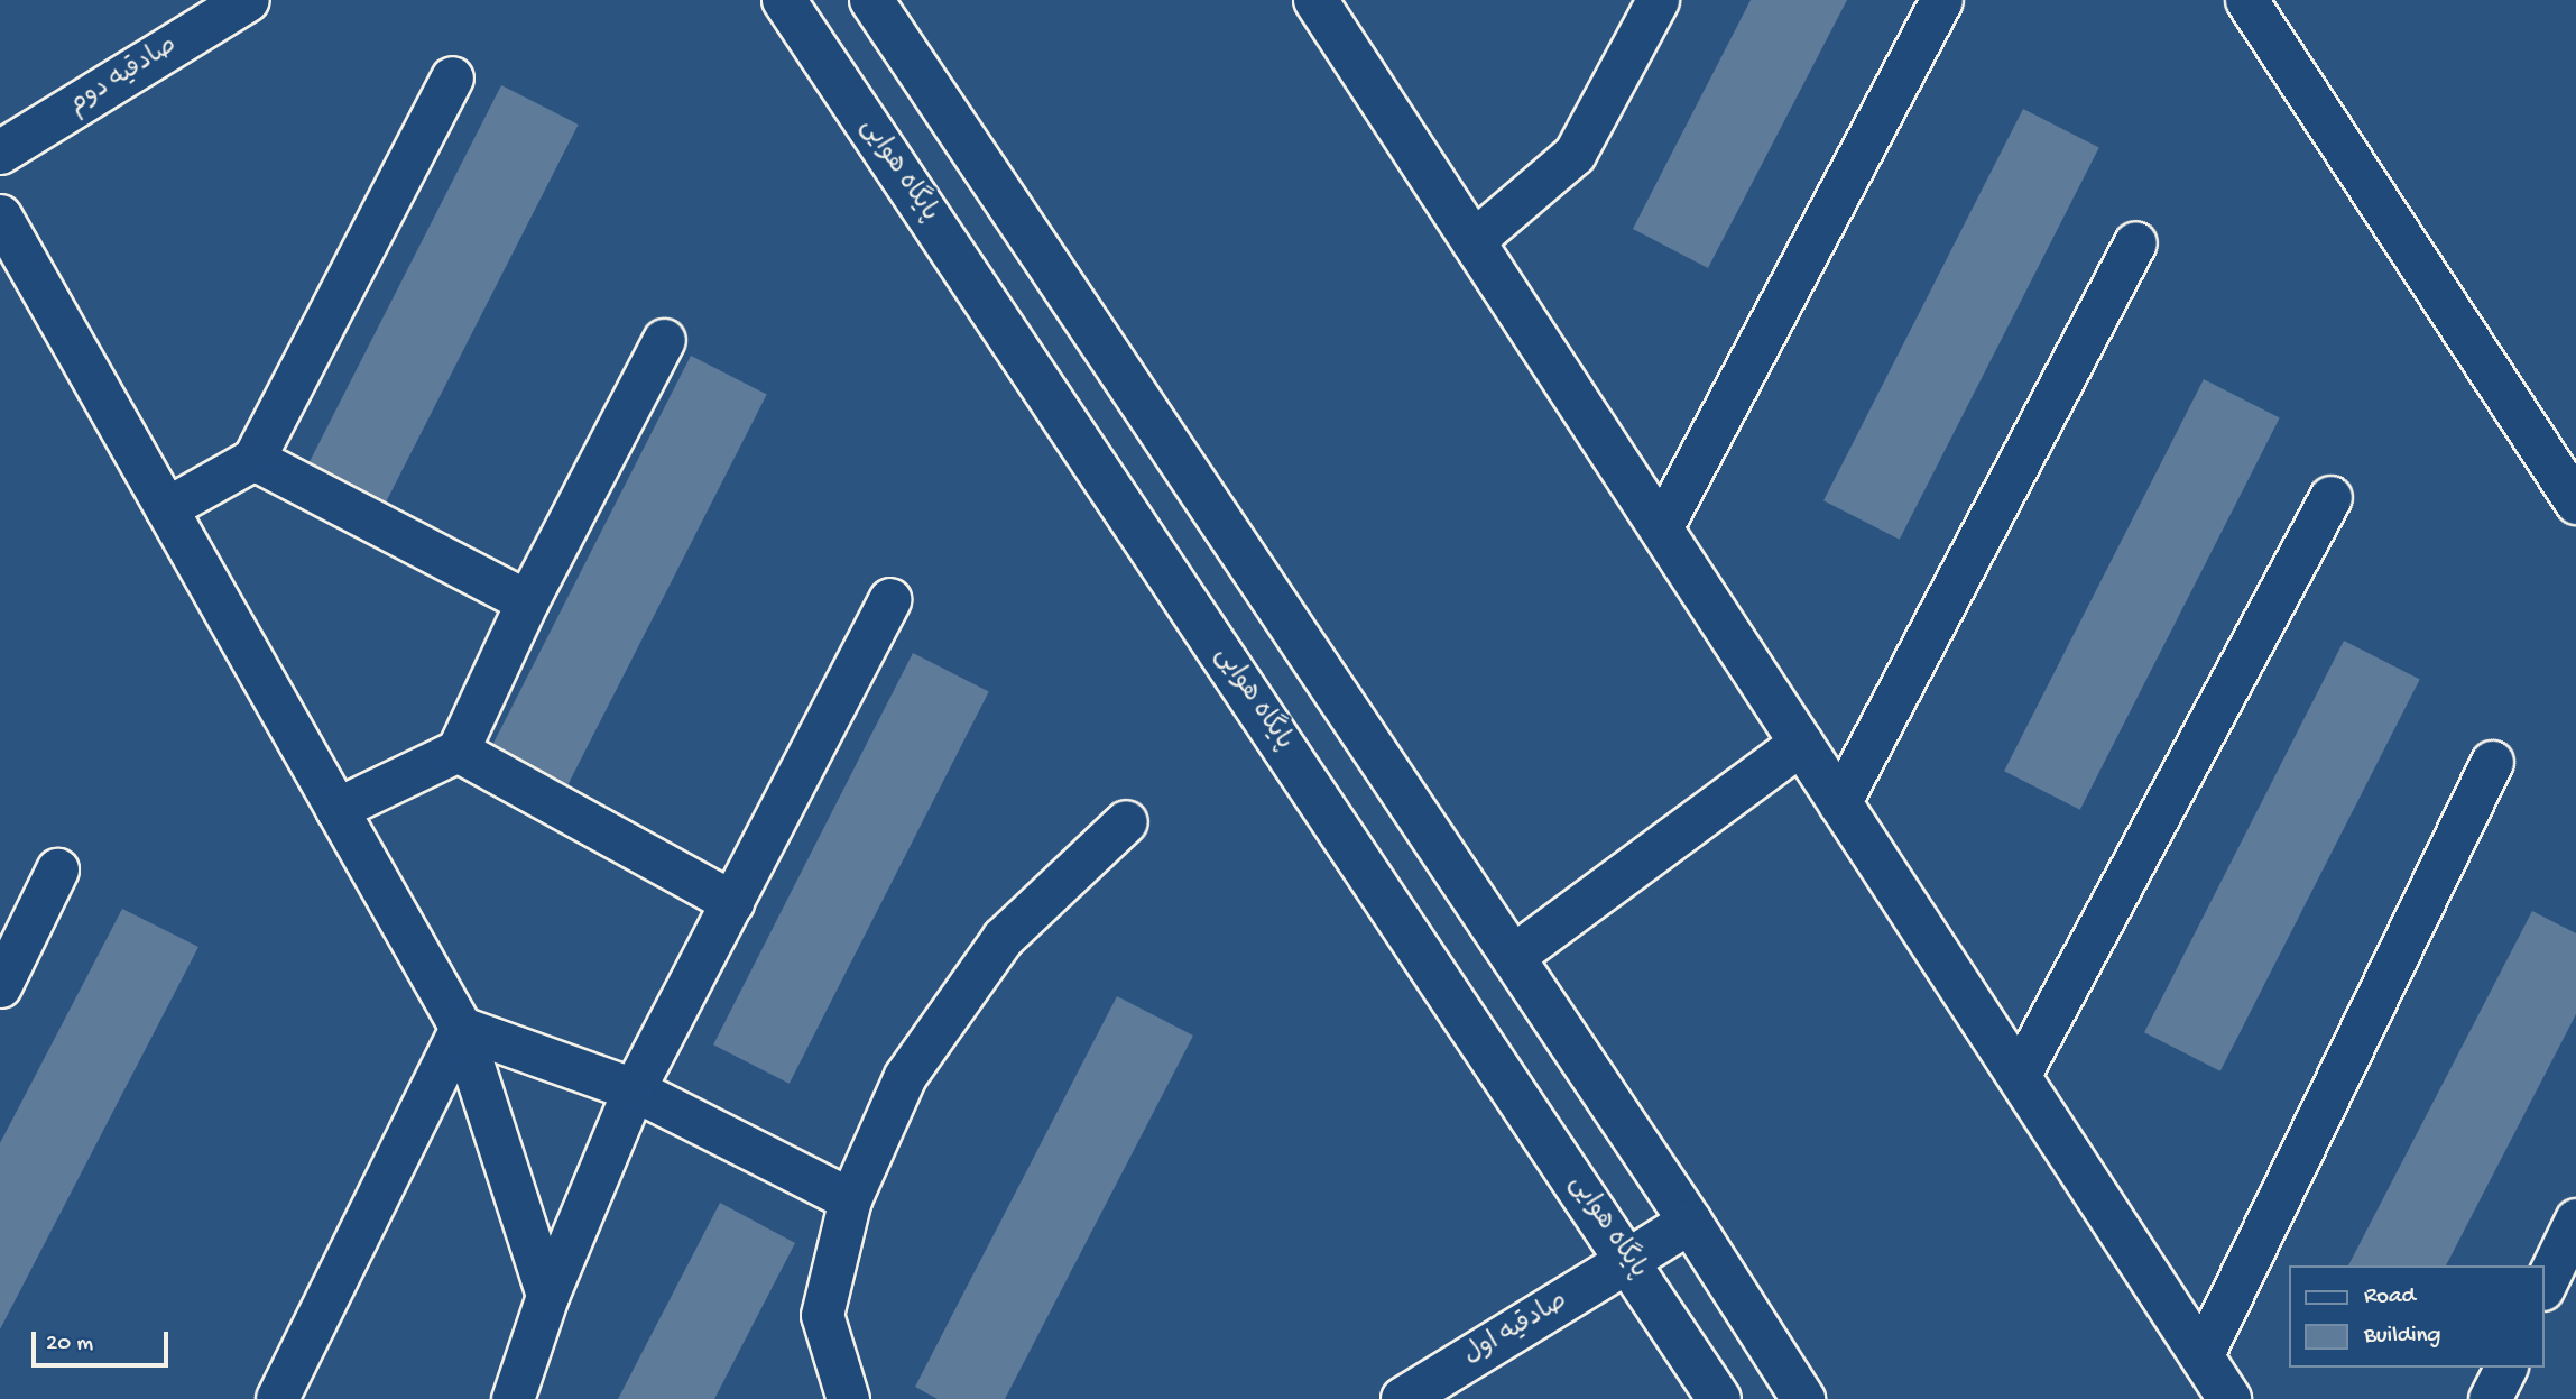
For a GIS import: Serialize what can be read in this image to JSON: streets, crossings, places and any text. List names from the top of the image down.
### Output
{
  "streets": {
    "main road": ["صادقیه دوم", "پایگاه هوایی", "صادقیه اول"]
  },
  "crossings": [
    ["پایگاه هوایی", "صادقیه اول"]
  ],
  "legend": ["Road", "Building"],
  "scale_bar": "20 m"
}
